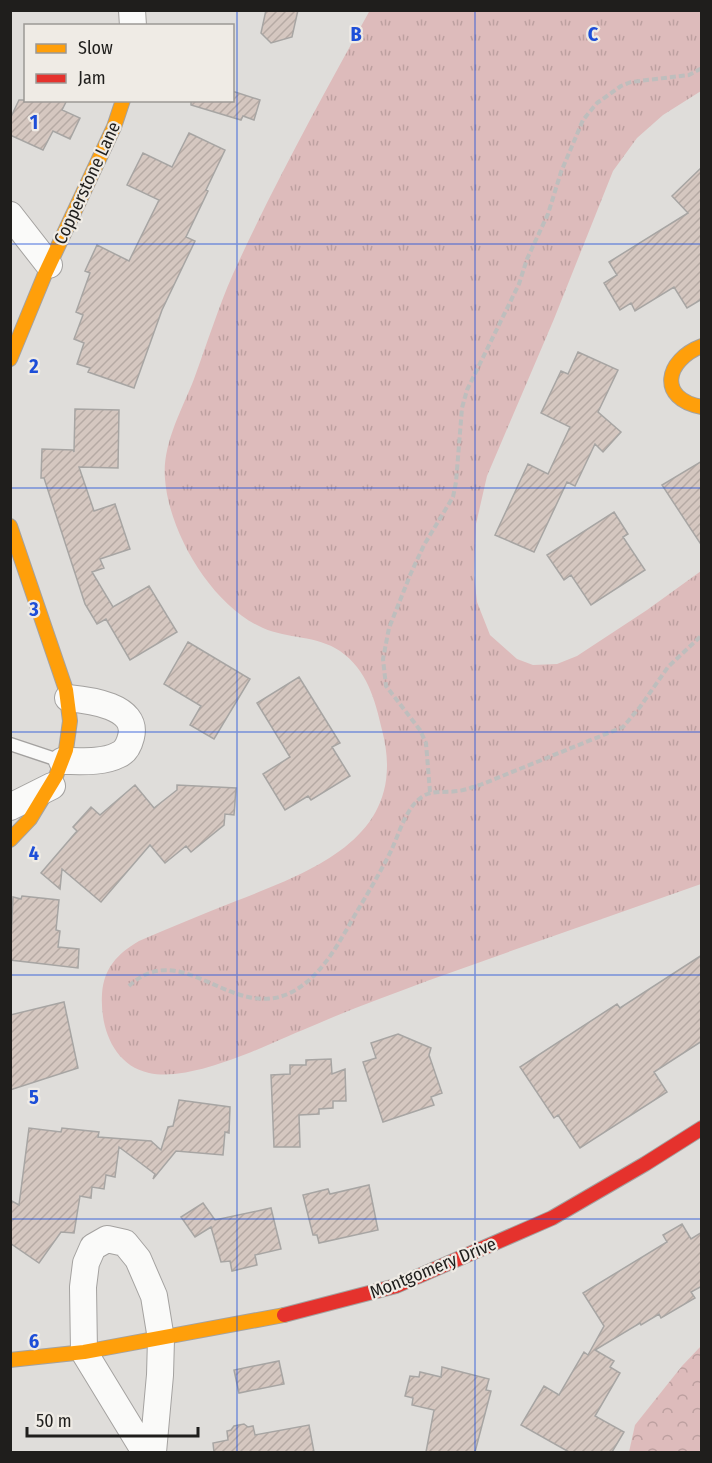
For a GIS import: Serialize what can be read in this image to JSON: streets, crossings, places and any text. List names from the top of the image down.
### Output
{
  "streets": {
    "street": ["Copperstone Lane", "Montgomery Drive"]
  },
  "legend": ["Slow", "Jam"],
  "scale_bar": "50 m",
  "grid": {
    "columns": ["B", "C"],
    "rows": [
      "1",
      "2",
      "3",
      "4",
      "5",
      "6"
    ]
  }
}
